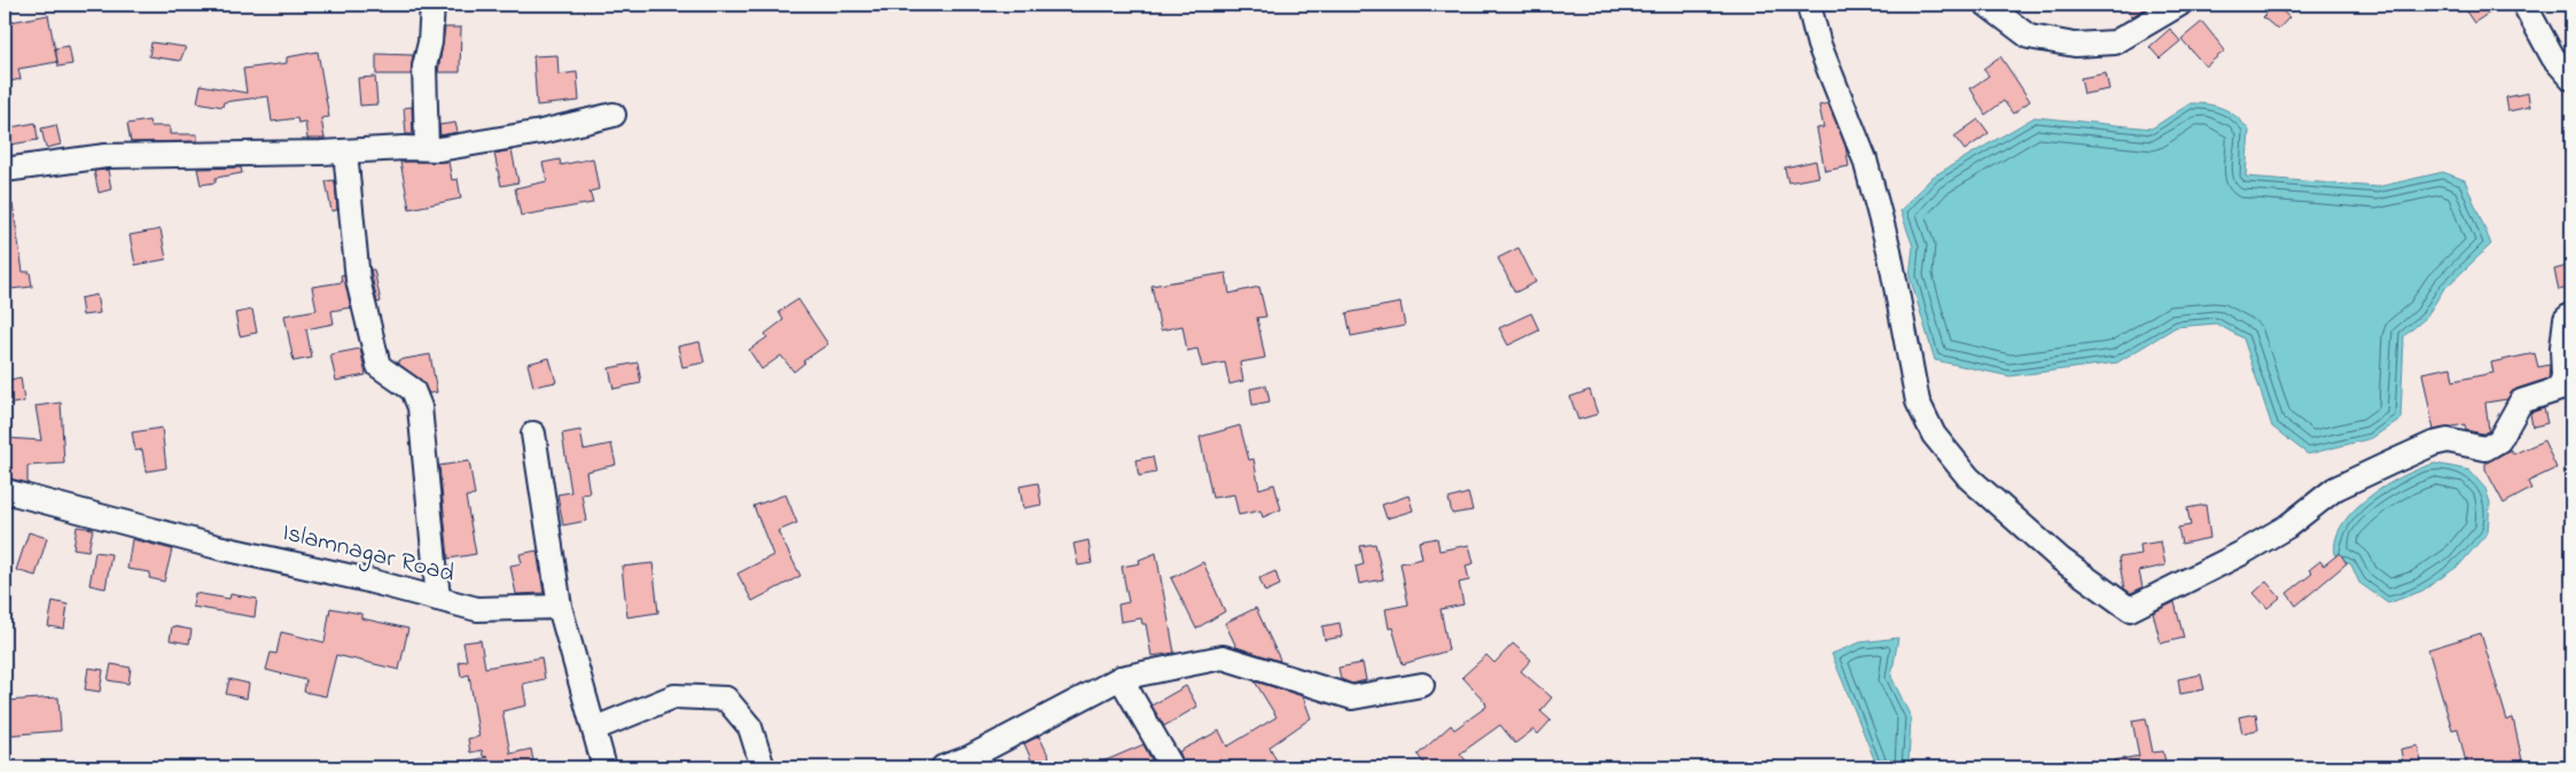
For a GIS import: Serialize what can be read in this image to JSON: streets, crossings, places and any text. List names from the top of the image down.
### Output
{
  "streets": {
    "street": ["Islamnagar Road"]
  }
}
